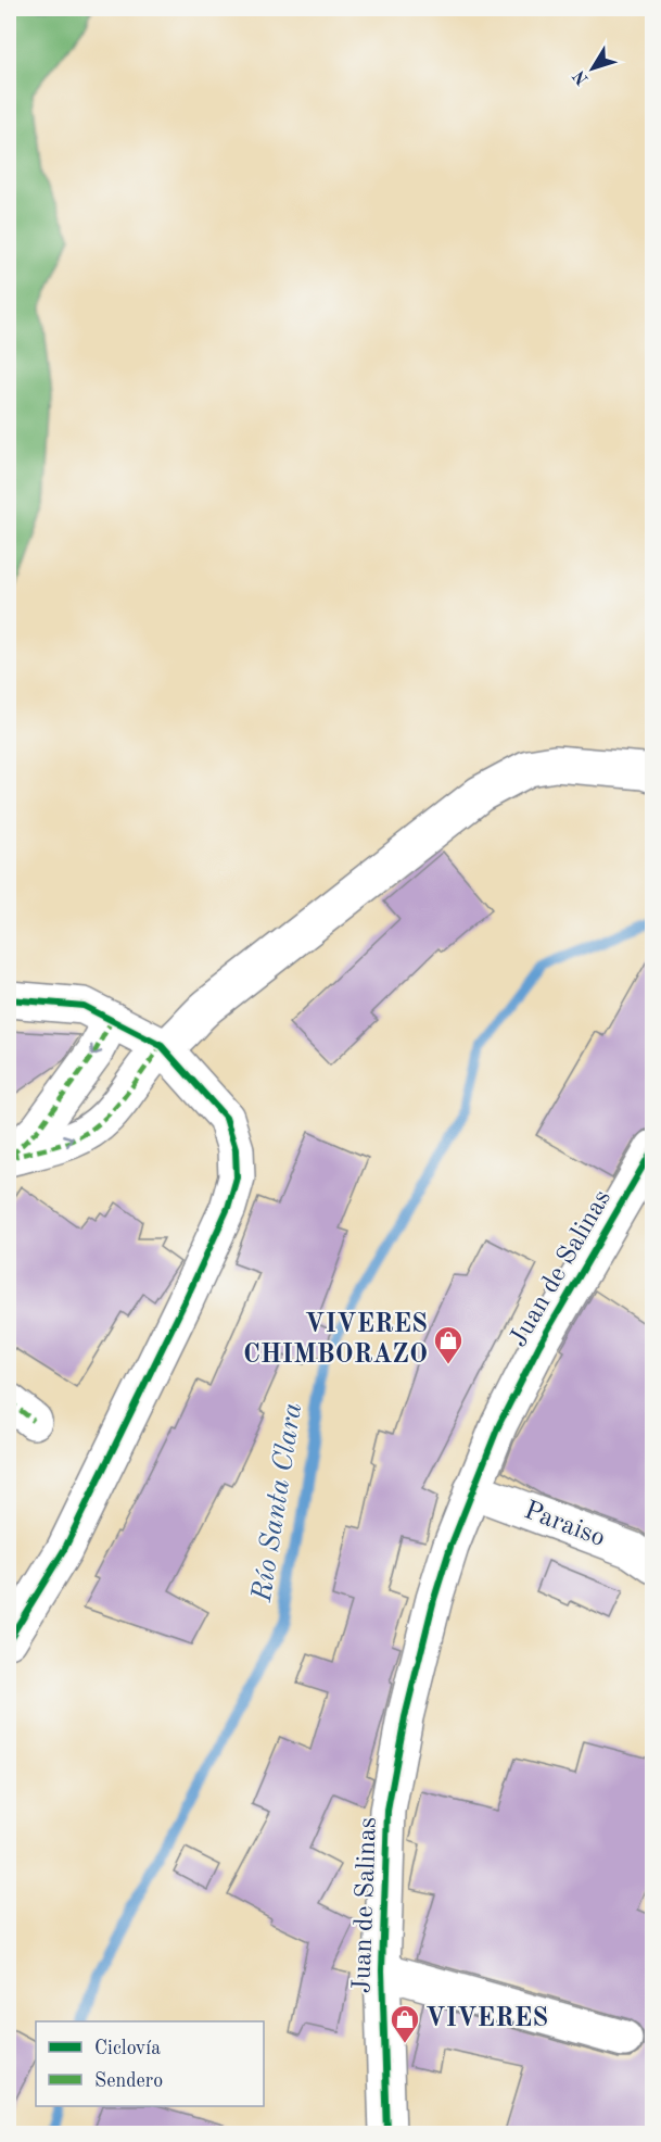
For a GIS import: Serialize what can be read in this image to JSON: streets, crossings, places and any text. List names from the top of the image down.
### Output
{
  "streets": {
    "street": ["Juan de Salinas", "Paraiso"]
  },
  "crossings": [
    ["Juan de Salinas", "Paraiso"]
  ],
  "water": ["Río Santa Clara"],
  "places": {
    "shop": ["VIVERES CHIMBORAZO", "VIVERES"]
  },
  "legend": ["Ciclovía", "Sendero"],
  "north": "bottom left"
}
